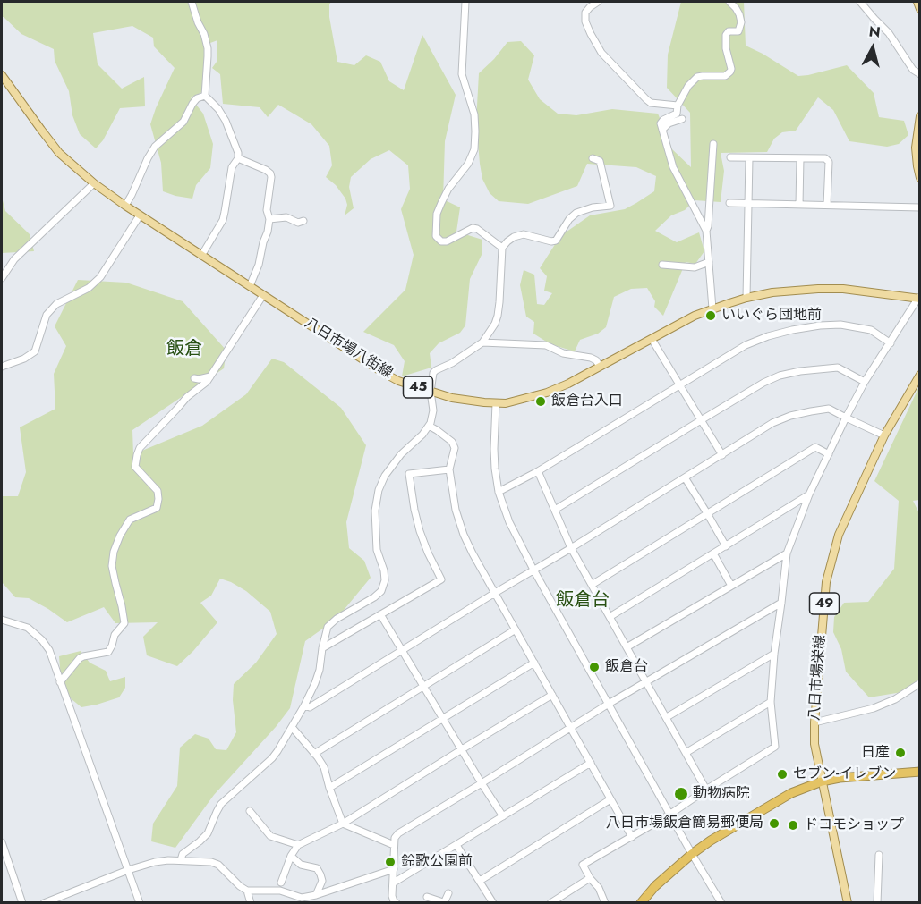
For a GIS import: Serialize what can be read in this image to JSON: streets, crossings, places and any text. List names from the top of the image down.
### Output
{
  "streets": {
    "main road": [
      "八日市場八街線",
      "45",
      "49",
      "八日市場栄線"
    ]
  },
  "districts": ["飯倉", "飯倉台"],
  "places": [
    "いいぐら団地前",
    "飯倉台入口",
    "飯倉台",
    "日産",
    "セブン-イレブン",
    "動物病院",
    "八日市場飯倉簡易郵便局",
    "ドコモショップ",
    "鈴歌公園前"
  ],
  "north": "top"
}
